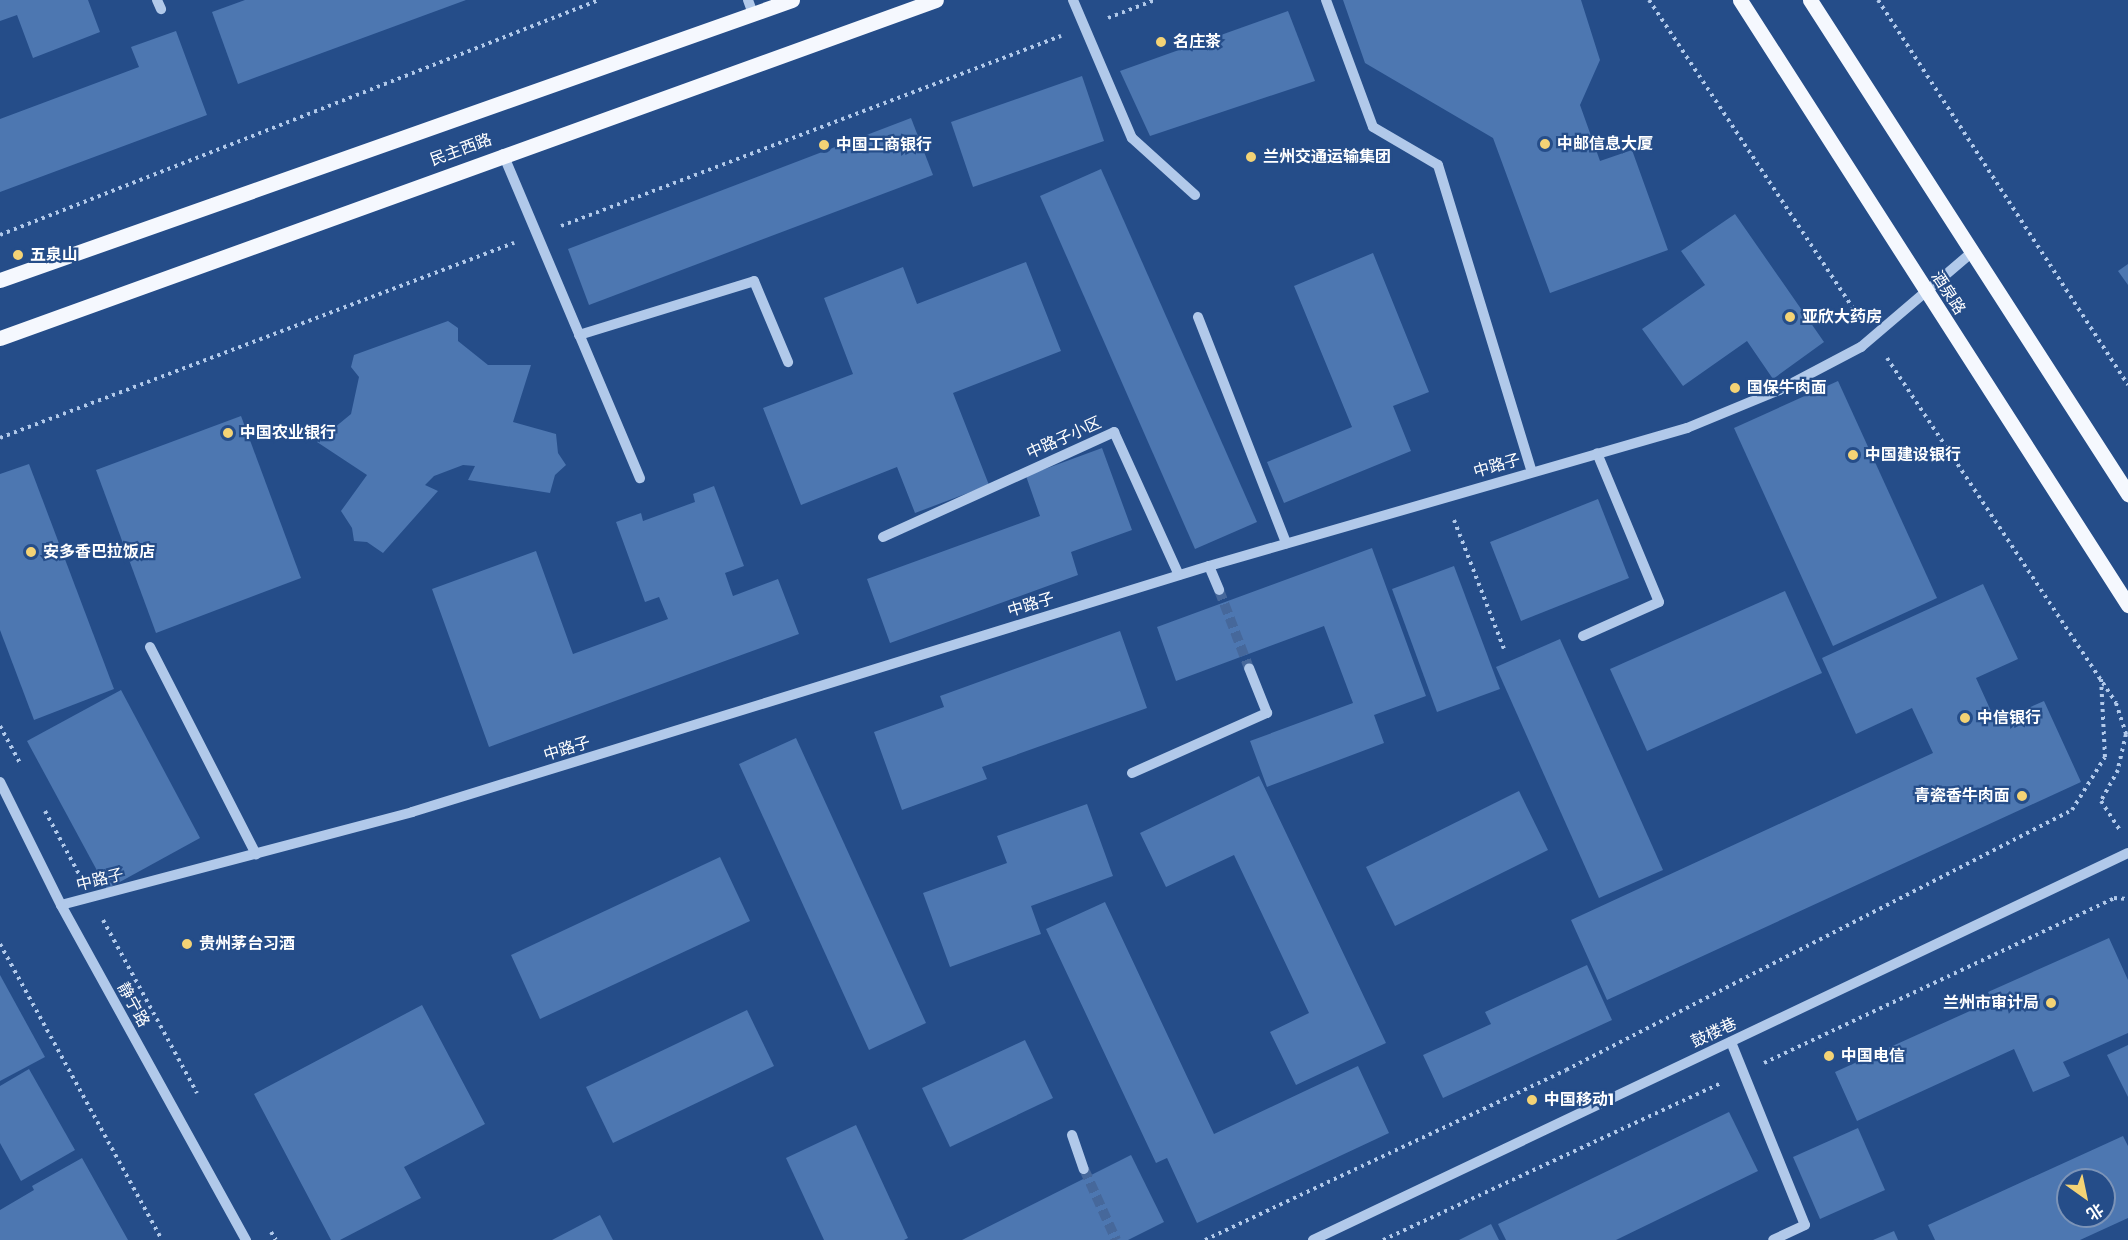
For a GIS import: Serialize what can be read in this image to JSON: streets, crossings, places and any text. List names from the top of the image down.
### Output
{
  "streets": {
    "main road": ["民主西路", "酒泉路"],
    "street": [
      "中路子小区",
      "中路子",
      "静宁路",
      "鼓楼巷"
    ]
  },
  "crossings": [
    ["酒泉路", "中路子"],
    ["中路子小区", "中路子"],
    ["中路子", "静宁路"]
  ],
  "places": [
    "名庄茶",
    "中邮信息大厦",
    "中国工商银行",
    "兰州交通运输集团",
    "五泉山",
    "亚欣大药房",
    "国保牛肉面",
    "中国农业银行",
    "中国建设银行",
    "安多香巴拉饭店",
    "中信银行",
    "青瓷香牛肉面",
    "贵州茅台习酒",
    "兰州市审计局",
    "中国电信",
    "中国移动1"
  ],
  "north": "bottom right"
}
